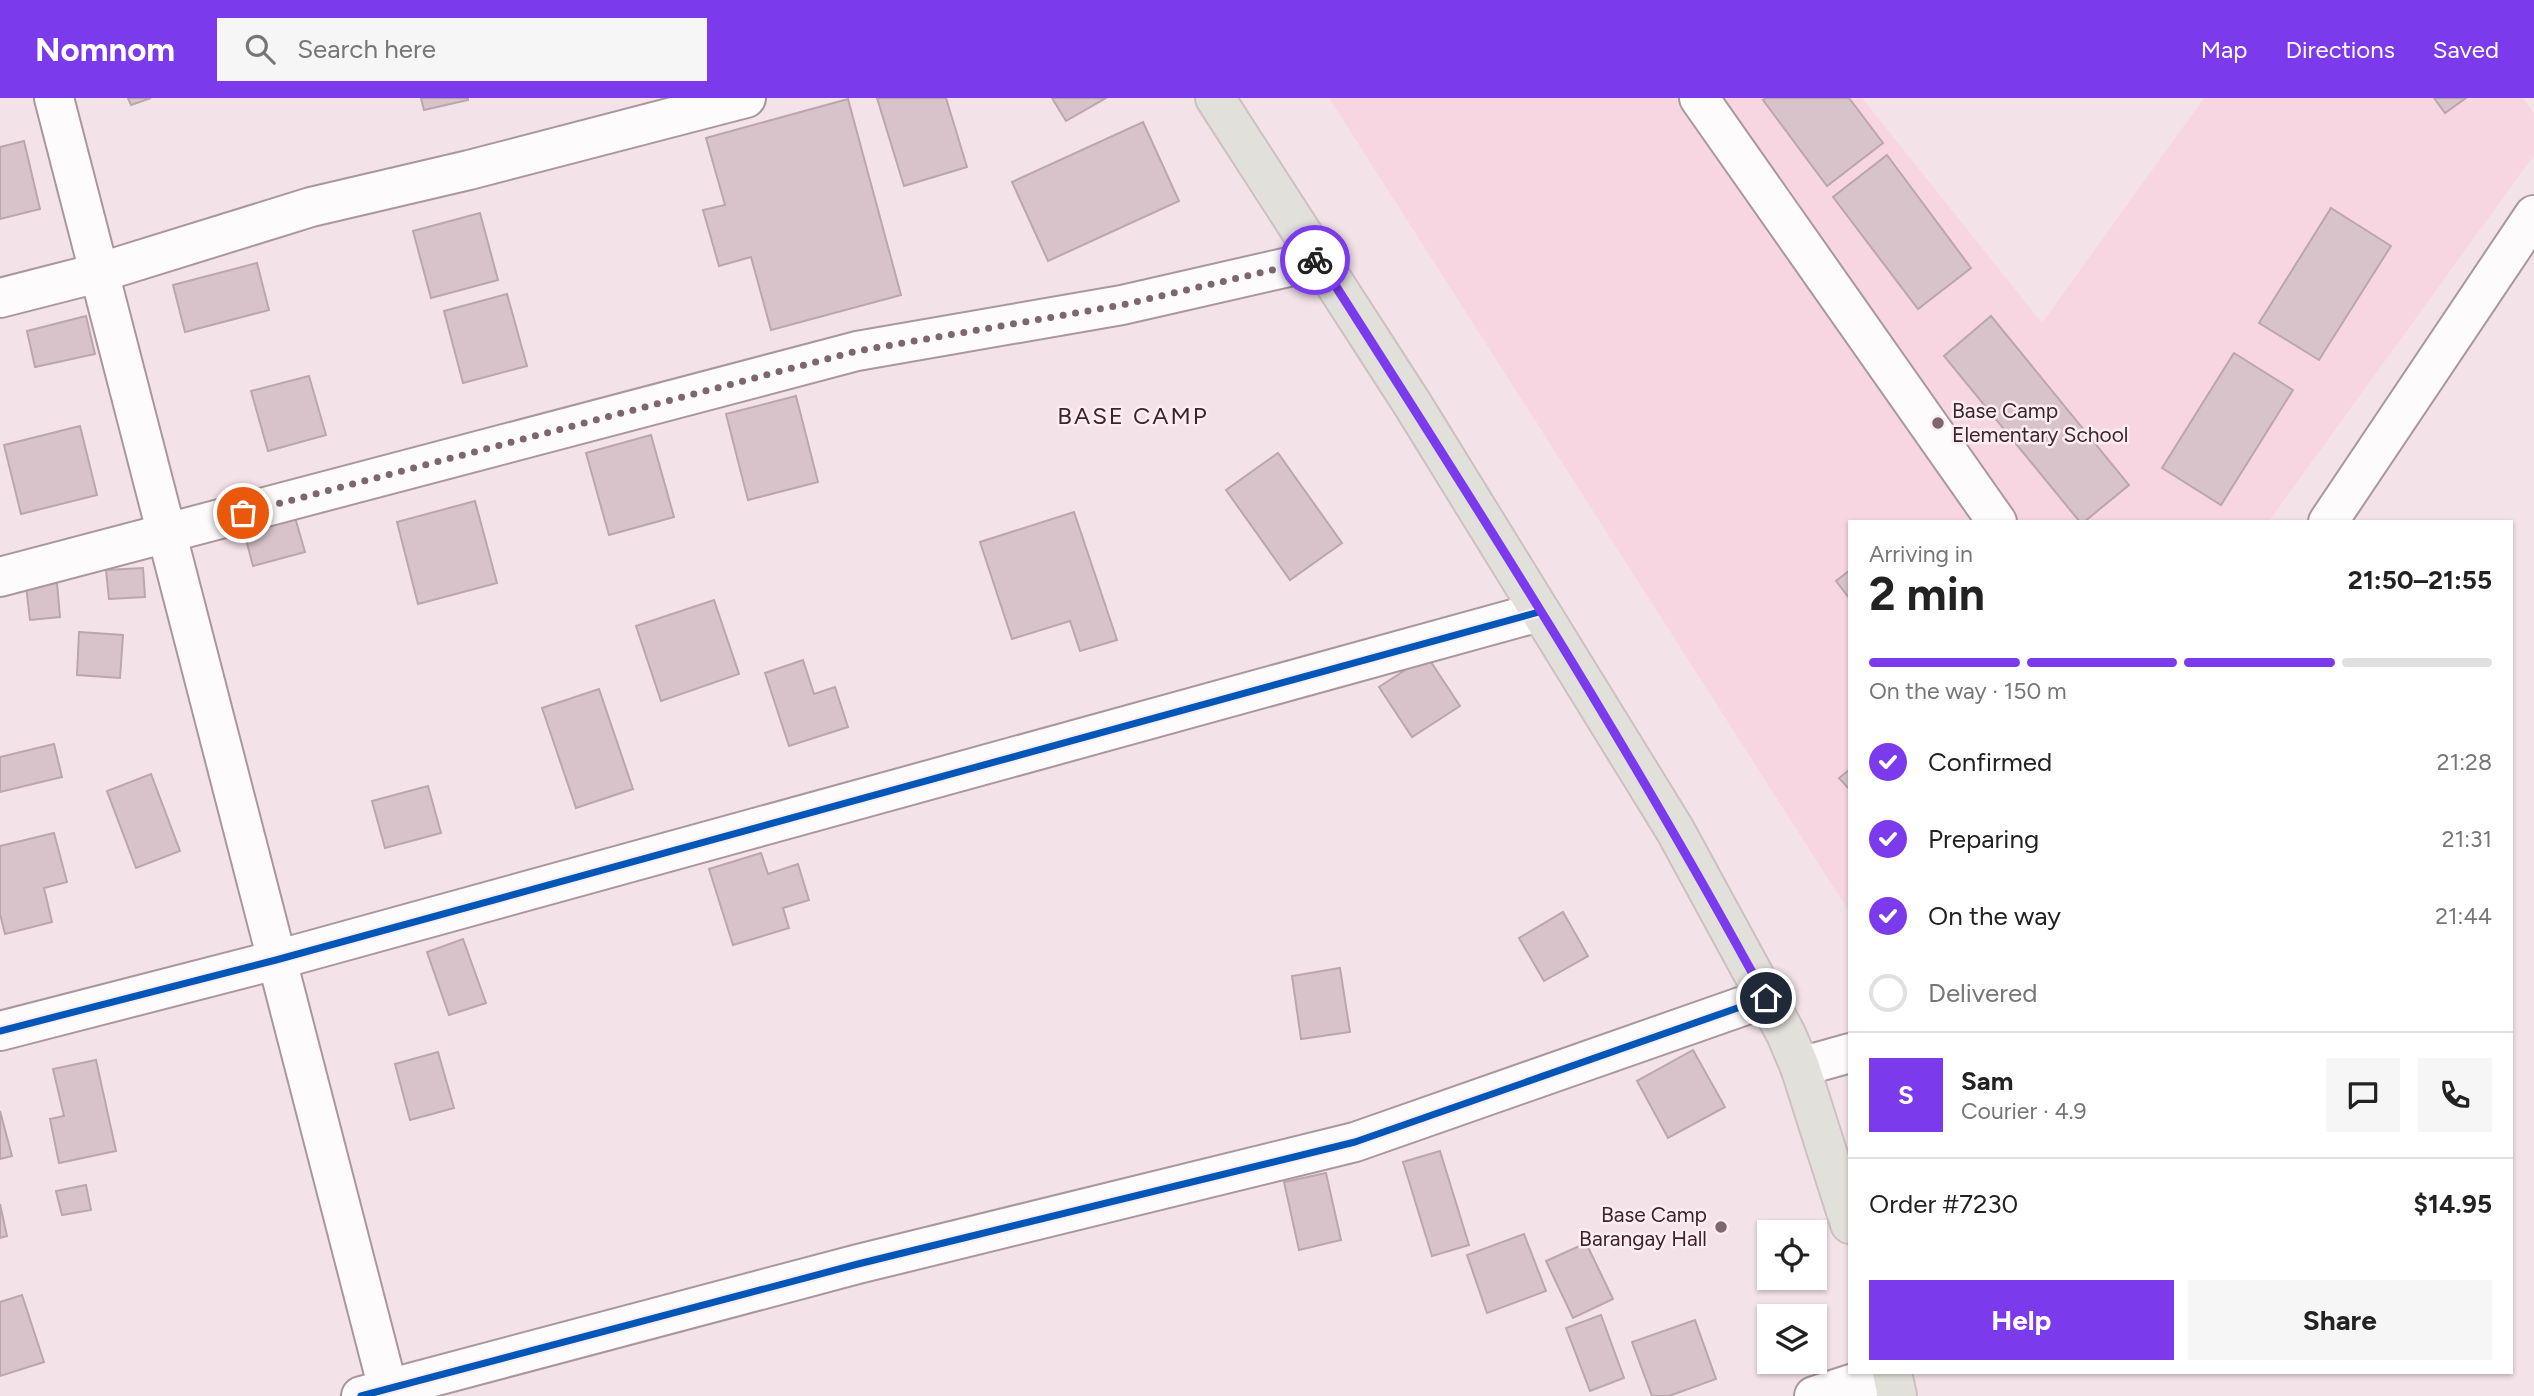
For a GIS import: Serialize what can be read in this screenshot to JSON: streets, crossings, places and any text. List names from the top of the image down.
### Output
{
  "districts": ["BASE CAMP"],
  "places": ["Base Camp Elementary School", "Base Camp Barangay Hall"],
  "page": {
    "header": "Nomnom",
    "search": "Search here",
    "nav": ["Map", "Directions", "Saved"],
    "heading": ["2 min", "Arriving in", "21:50–21:55"],
    "panel": [
      "Sam",
      "Courier · 4.9",
      "Order #7230",
      "$14.95"
    ],
    "bar": "On the way · 150 m",
    "list": [
      ["Confirmed", "21:28"],
      ["Preparing", "21:31"],
      ["On the way", "21:44"],
      "Delivered"
    ],
    "round": "S",
    "buttons": ["Help", "Share"]
  }
}
